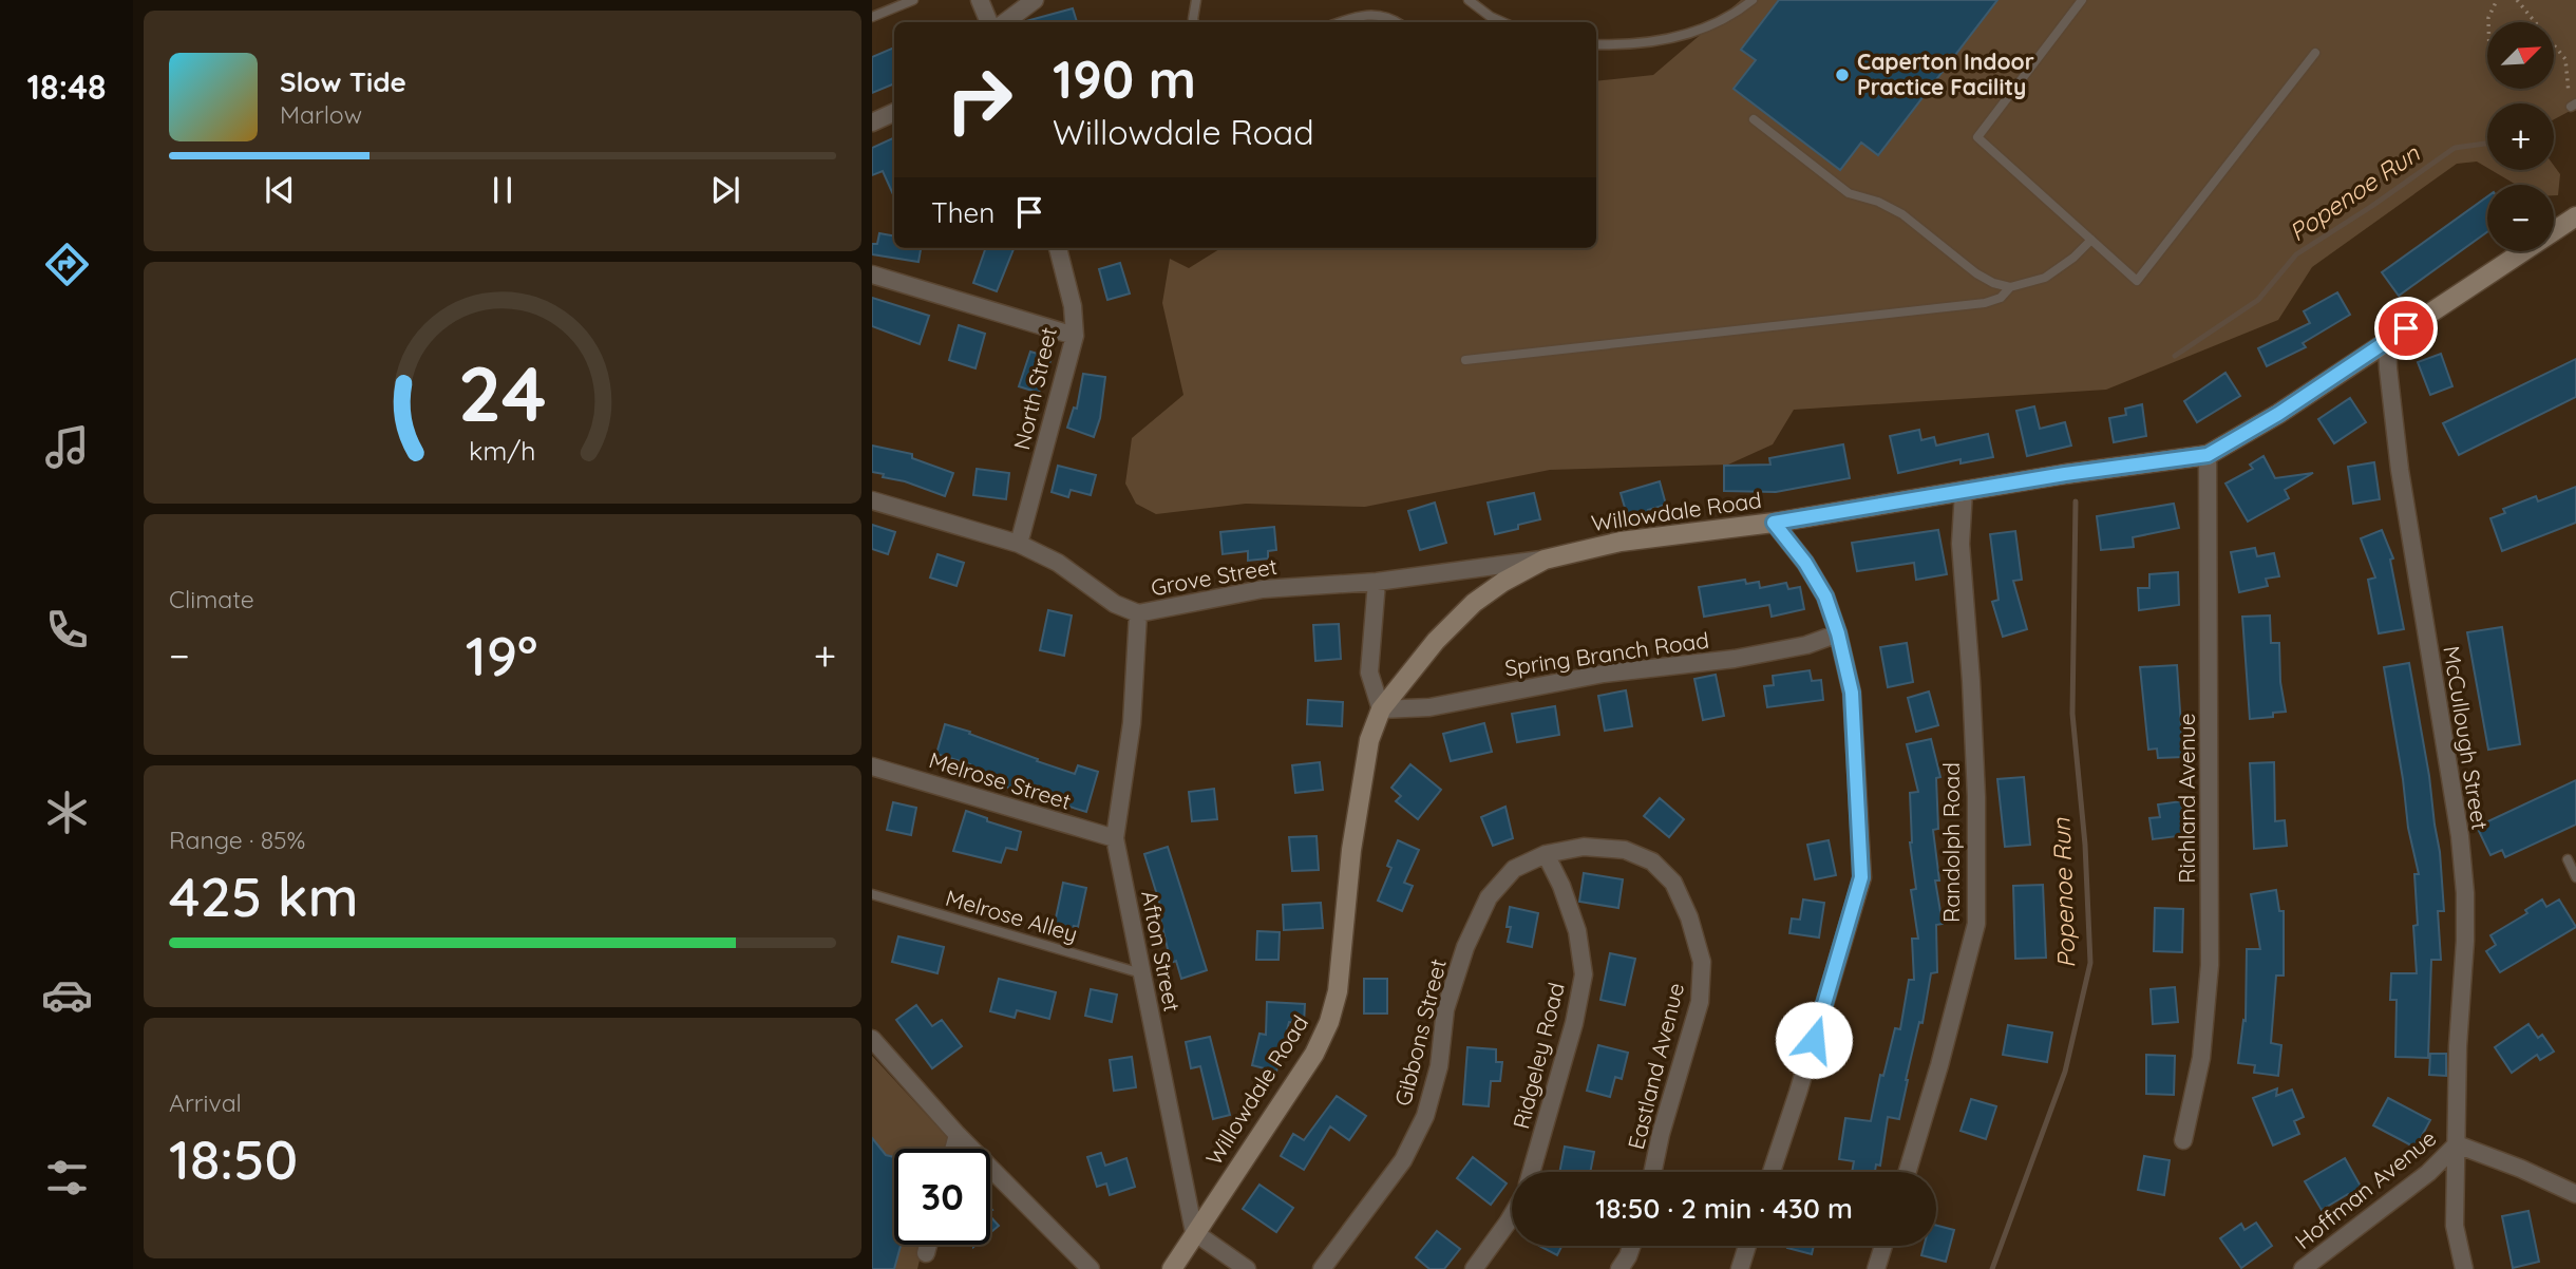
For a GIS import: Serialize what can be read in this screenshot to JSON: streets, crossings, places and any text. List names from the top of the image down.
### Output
{
  "streets": {
    "street": [
      "North Street",
      "Willowdale Road",
      "Grove Street",
      "Spring Branch Road",
      "McCullough Street",
      "Melrose Street",
      "Richland Avenue",
      "Randolph Road",
      "Afton Street",
      "Gibbons Street",
      "Ridgeley Road",
      "Eastland Avenue",
      "Hoffman Avenue"
    ],
    "lane": ["Melrose Alley"]
  },
  "crossings": [
    ["North Street", "Grove Street"],
    ["Willowdale Road", "Grove Street"],
    ["Willowdale Road", "Spring Branch Road"],
    ["Willowdale Road", "McCullough Street"],
    ["Willowdale Road", "Richland Avenue"],
    ["Willowdale Road", "Randolph Road"],
    ["Willowdale Road", "Afton Street"],
    ["Grove Street", "Afton Street"],
    ["McCullough Street", "Hoffman Avenue"],
    ["Melrose Street", "Afton Street"],
    ["Melrose Alley", "Afton Street"],
    ["Gibbons Street", "Ridgeley Road"],
    ["Gibbons Street", "Eastland Avenue"],
    ["Ridgeley Road", "Eastland Avenue"]
  ],
  "water": ["Popenoe Run"],
  "places": ["Caperton Indoor Practice Facility"],
  "north": "top right",
  "page": {
    "tabs": "18:48",
    "map_buttons": ["+", "−"],
    "turn": ["190 m", "Willowdale Road"],
    "song": ["Slow Tide", "Marlow"],
    "then": "Then",
    "tile": [
      "Climate",
      ["Range · 85%", "425 km"],
      ["Arrival", "18:50"]
    ],
    "heat": ["−", "19°", "+"],
    "limit": "30",
    "trip": "18:50 · 2 min · 430 m",
    "gauge": ["24", "km/h"]
  }
}
